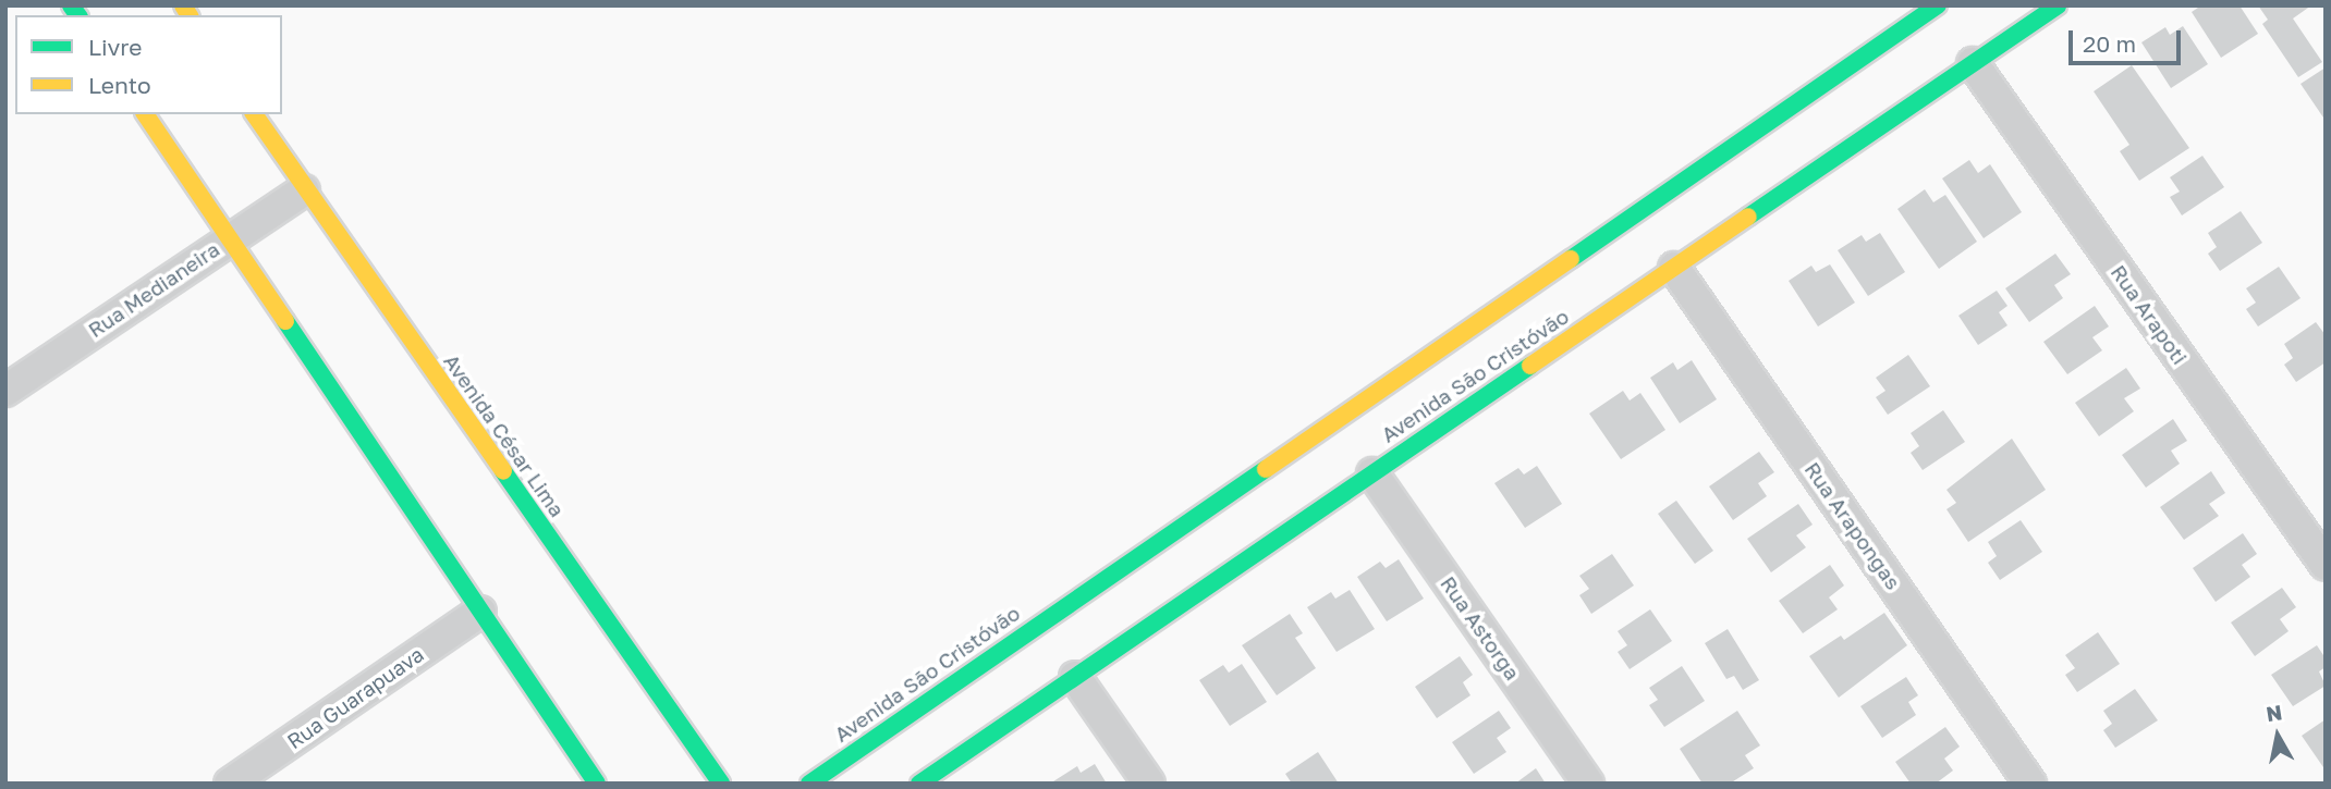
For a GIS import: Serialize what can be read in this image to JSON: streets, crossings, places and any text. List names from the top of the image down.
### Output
{
  "streets": {
    "street": [
      "Rua Medianeira",
      "Rua Arapoti",
      "Avenida São Cristóvão",
      "Avenida César Lima",
      "Rua Arapongas",
      "Rua Astorga",
      "Rua Guarapuava"
    ]
  },
  "crossings": [
    ["Rua Medianeira", "Avenida César Lima"],
    ["Rua Arapoti", "Avenida São Cristóvão"],
    ["Avenida São Cristóvão", "Rua Arapongas"],
    ["Avenida São Cristóvão", "Rua Astorga"]
  ],
  "legend": ["Livre", "Lento"],
  "scale_bar": "20 m",
  "north": "top"
}
